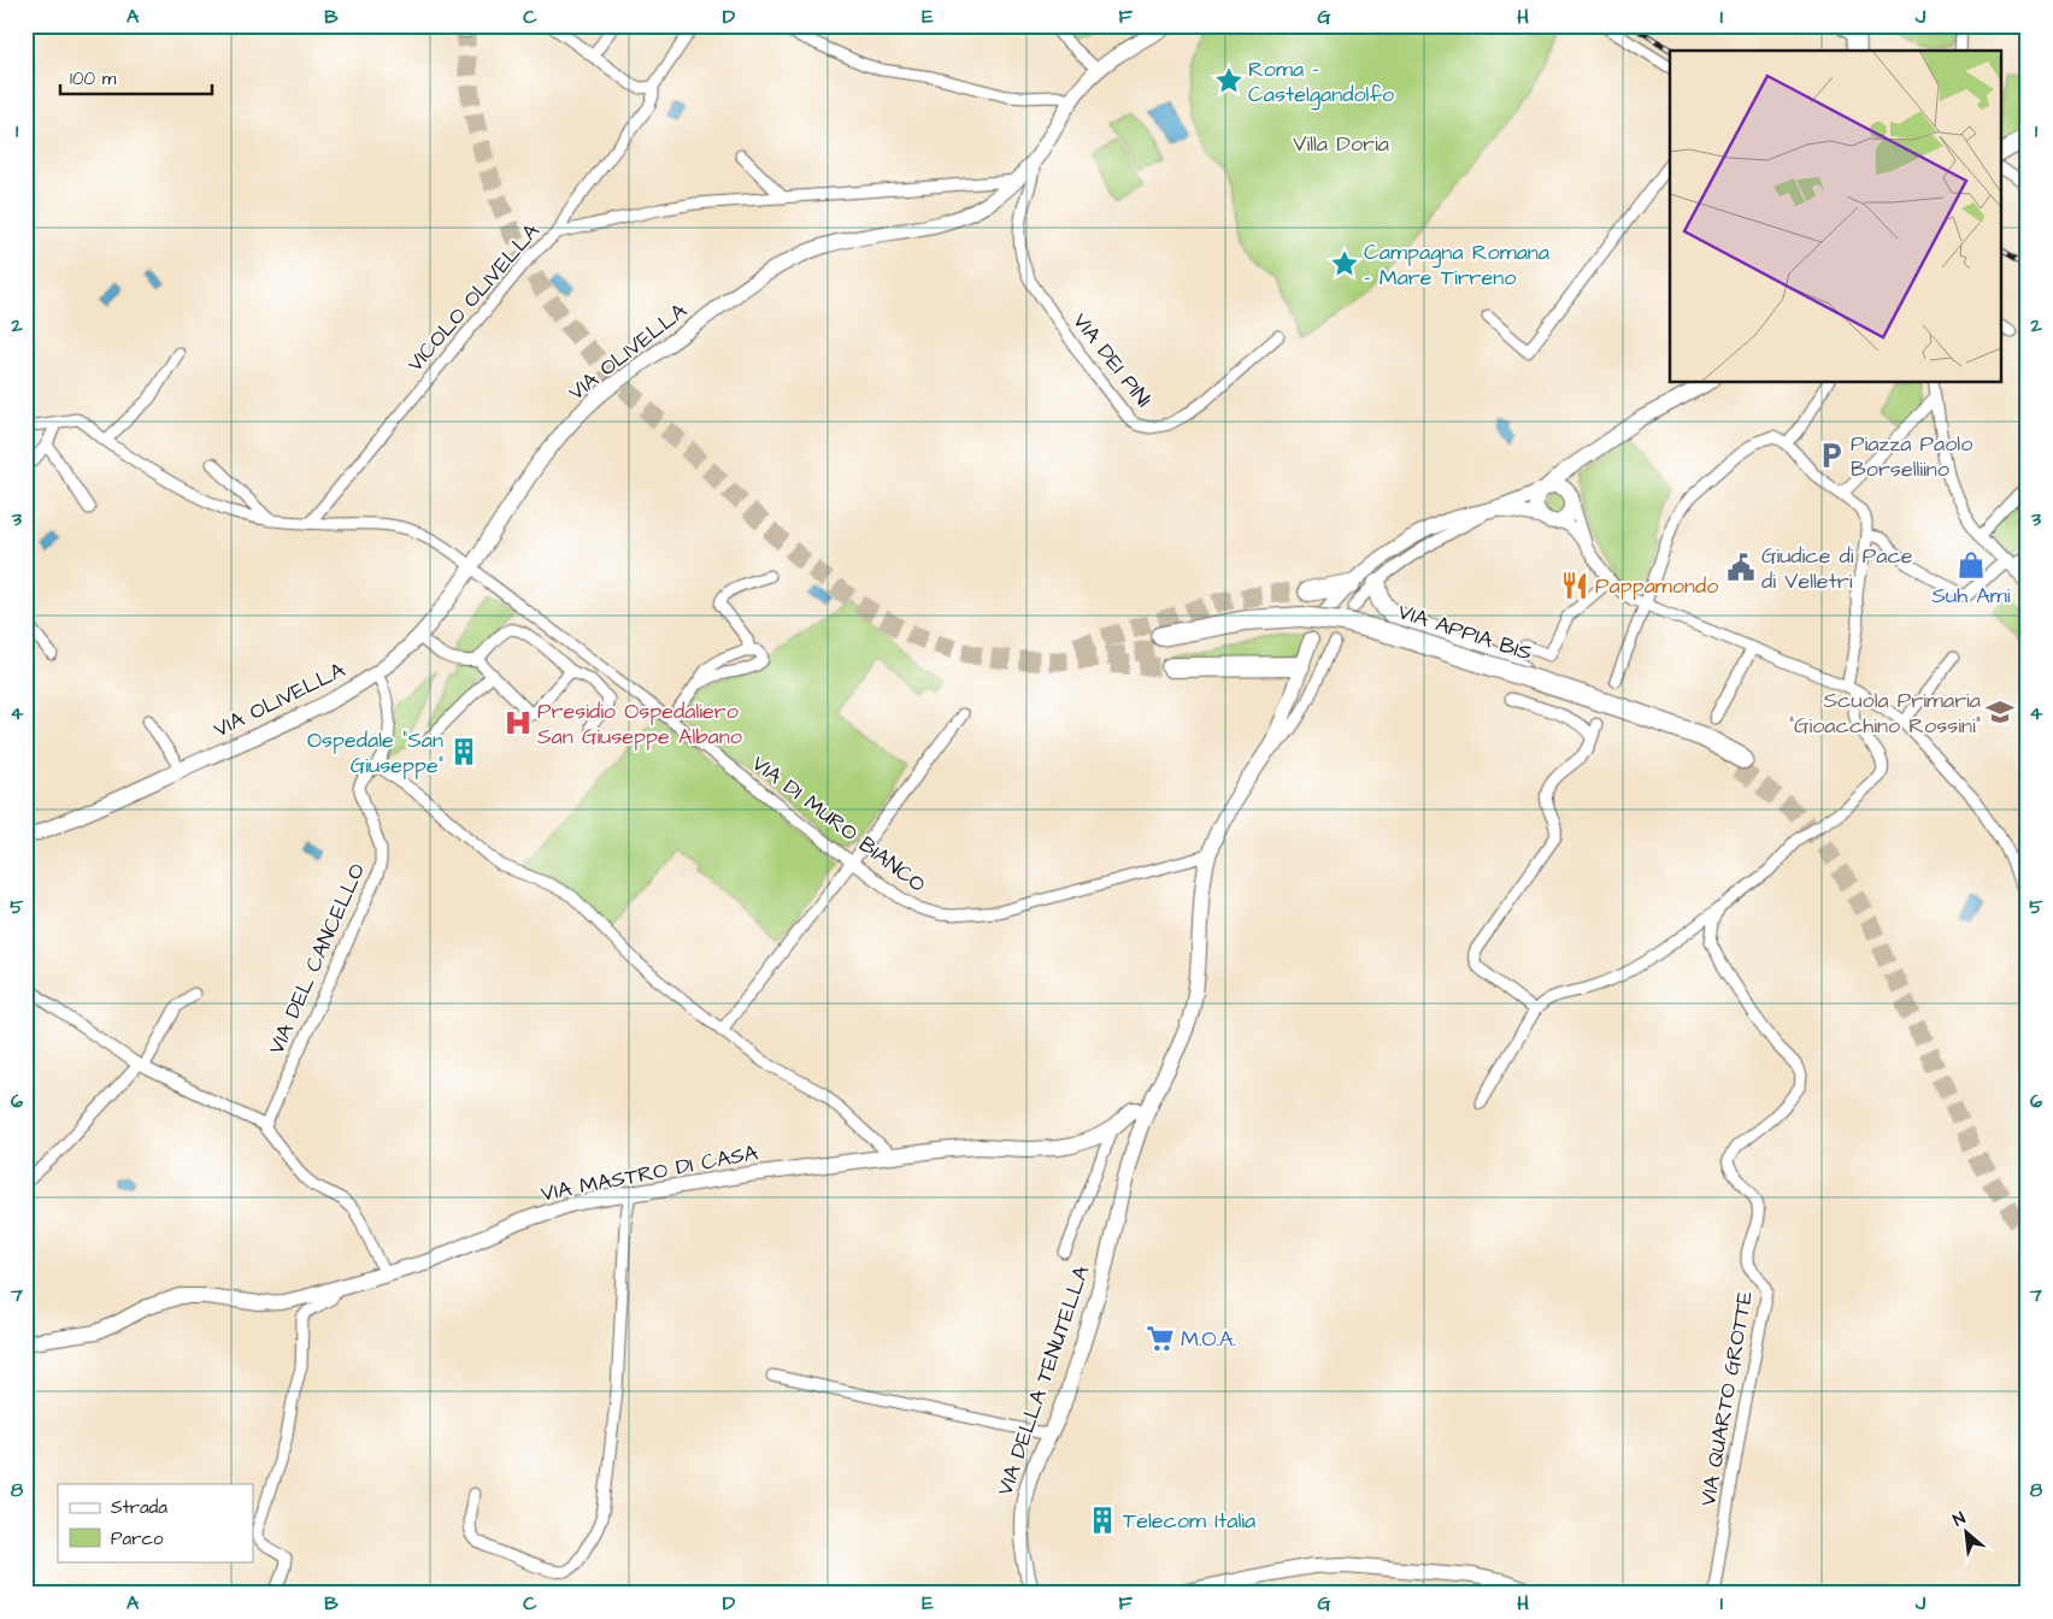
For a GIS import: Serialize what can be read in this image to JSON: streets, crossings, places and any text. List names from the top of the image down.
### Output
{
  "streets": {
    "highway": ["VIA APPIA BIS"],
    "street": [
      "VICOLO OLIVELLA",
      "VIA OLIVELLA",
      "VIA DEI PINI",
      "VIA DI MURO BIANCO",
      "VIA DEL CANCELLO",
      "VIA MASTRO DI CASA",
      "VIA DELLA TENUTELLA",
      "VIA QUARTO GROTTE"
    ]
  },
  "crossings": [
    ["VICOLO OLIVELLA", "VIA OLIVELLA"],
    ["VICOLO OLIVELLA", "VIA DI MURO BIANCO"],
    ["VIA OLIVELLA", "VIA DEI PINI"],
    ["VIA OLIVELLA", "VIA DI MURO BIANCO"],
    ["VIA OLIVELLA", "VIA DEL CANCELLO"],
    ["VIA APPIA BIS", "VIA DELLA TENUTELLA"],
    ["VIA DI MURO BIANCO", "VIA DELLA TENUTELLA"],
    ["VIA MASTRO DI CASA", "VIA DELLA TENUTELLA"]
  ],
  "parks": ["Villa Doria"],
  "places": {
    "place": ["Roma - Castelgandolfo", "Campagna Romana - Mare Tirreno"],
    "parking": ["Piazza Paolo Borselliino"],
    "shop": ["Suh Ami"],
    "public building": ["Giudice di Pace di Velletri"],
    "restaurant": ["Pappamondo"],
    "school or university": ["Scuola Primaria \"Gioacchino Rossini\""],
    "hospital": ["Presidio Ospedaliero San Giuseppe Albano"],
    "building": ["Ospedale \"San Giuseppe\"", "Telecom Italia"],
    "supermarket": ["M.O.A."]
  },
  "legend": ["Strada", "Parco"],
  "scale_bar": "100 m",
  "north": "top left",
  "grid": {
    "columns": [
      "A",
      "B",
      "C",
      "D",
      "E",
      "F",
      "G",
      "H",
      "I",
      "J"
    ],
    "rows": [
      "1",
      "2",
      "3",
      "4",
      "5",
      "6",
      "7",
      "8"
    ]
  }
}
